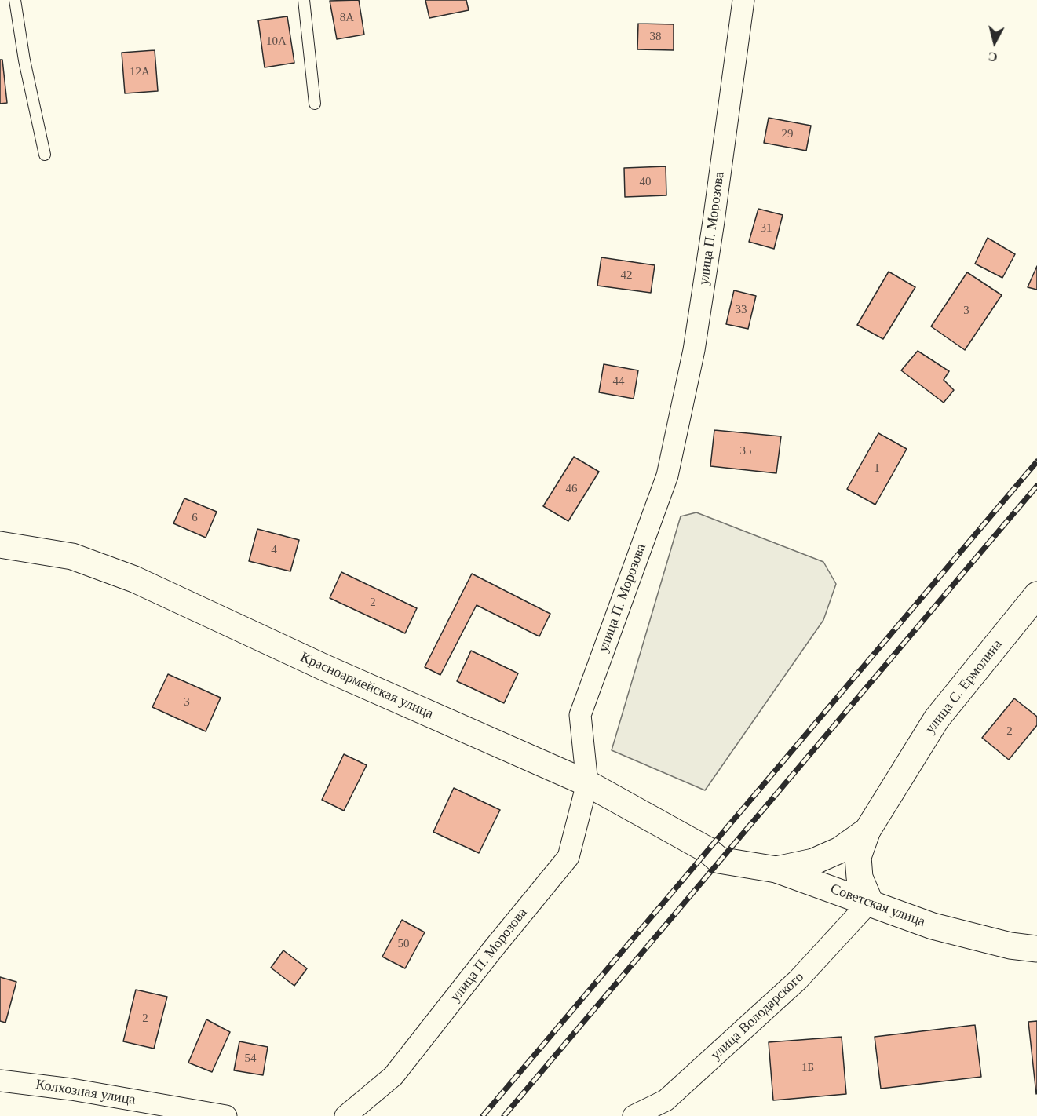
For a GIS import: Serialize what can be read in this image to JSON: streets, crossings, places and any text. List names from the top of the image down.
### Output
{
  "streets": {
    "main road": ["Красноармейская улица", "улица С. Ермолина", "Советская улица"],
    "street": ["улица П. Морозова", "улица Володарского", "Колхозная улица"]
  },
  "crossings": [
    ["улица П. Морозова", "Красноармейская улица"],
    ["Красноармейская улица", "Советская улица"],
    ["Советская улица", "улица Володарского"]
  ],
  "house_numbers": [
    "8А",
    "38",
    "10А",
    "12А",
    "29",
    "40",
    "31",
    "42",
    "33",
    "3",
    "44",
    "35",
    "1",
    "46",
    "6",
    "4",
    "2",
    "3",
    "2",
    "50",
    "2",
    "54",
    "1Б"
  ],
  "north": "bottom"
}
